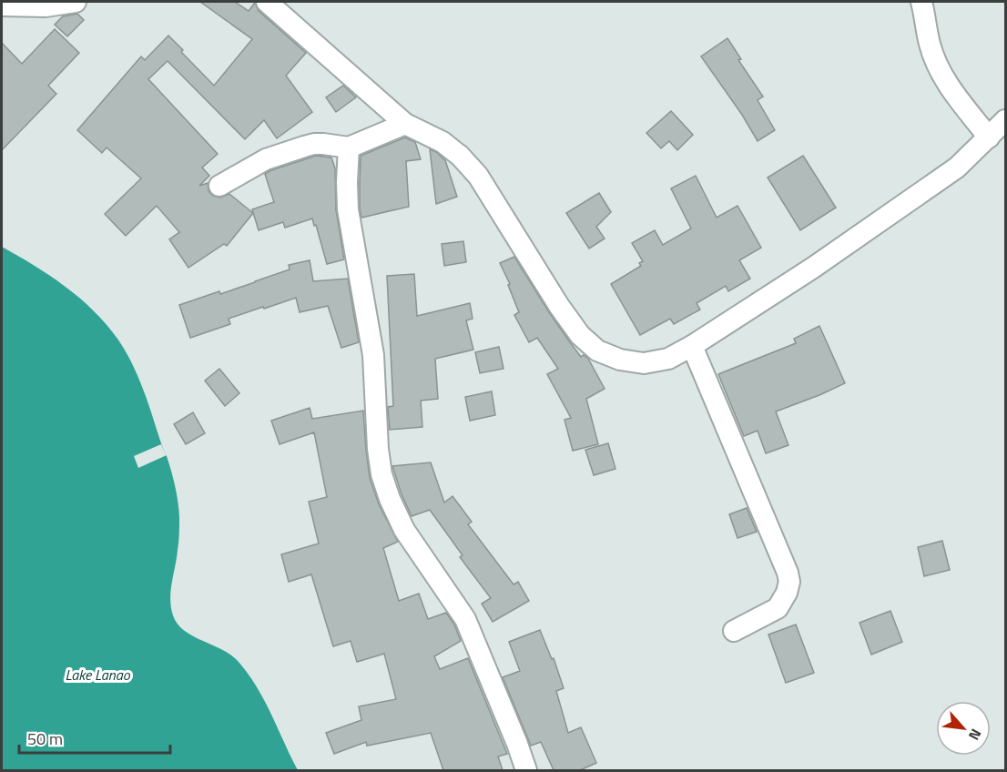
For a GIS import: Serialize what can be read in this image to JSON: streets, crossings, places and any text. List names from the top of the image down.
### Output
{
  "water": ["Lake Lanao"],
  "scale_bar": "50 m",
  "north": "bottom right"
}
